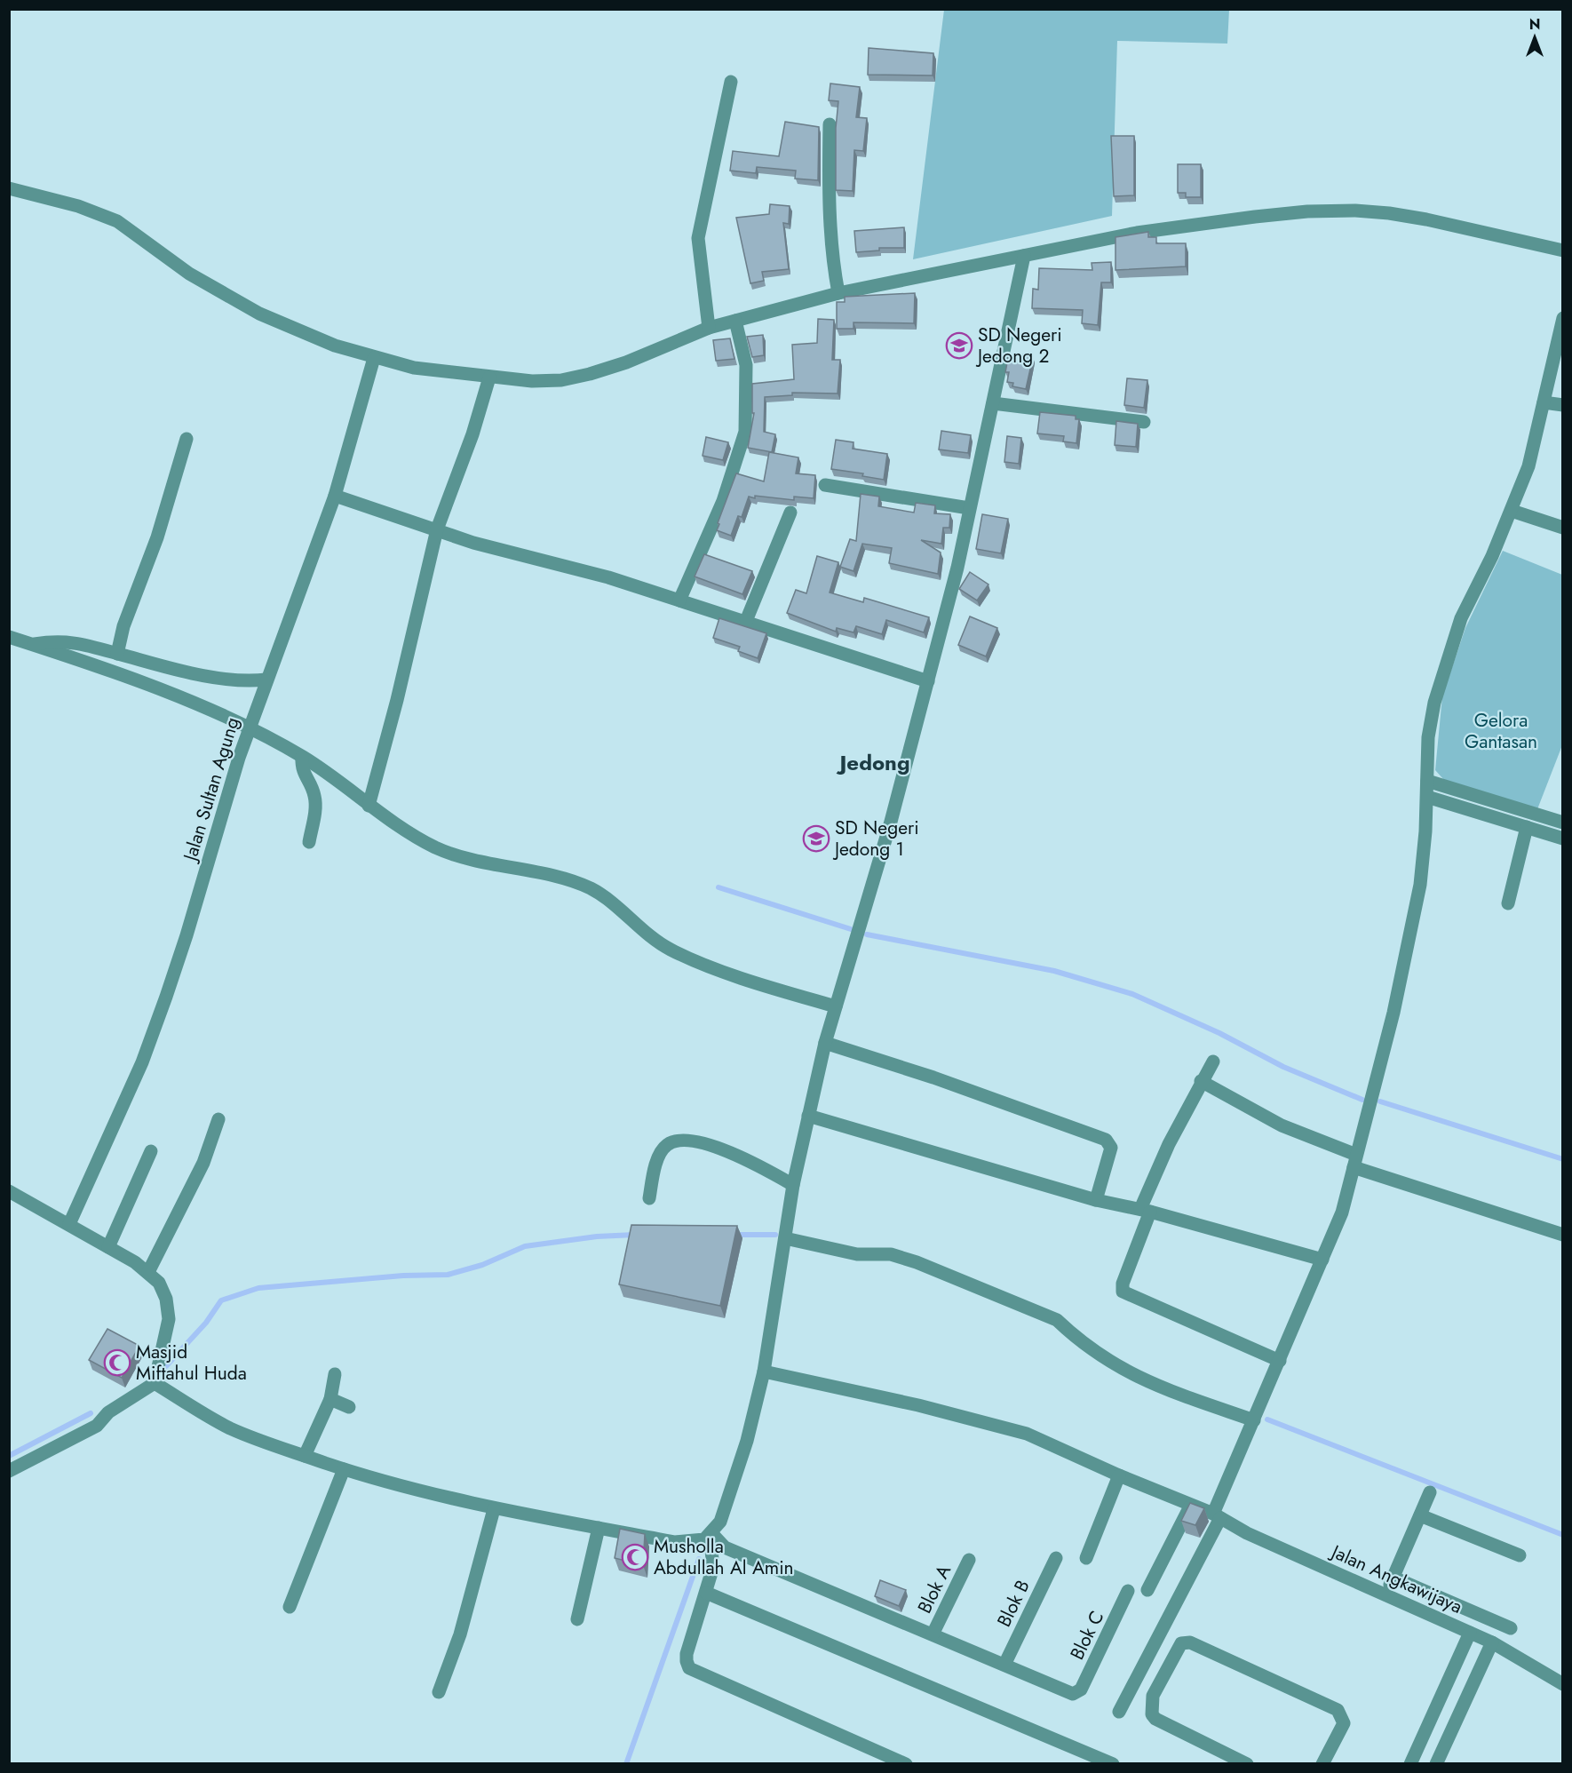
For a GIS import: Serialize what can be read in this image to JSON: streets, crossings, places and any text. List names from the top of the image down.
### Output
{
  "streets": {
    "street": [
      "Jalan Sultan Agung",
      "Jalan Angkawijaya",
      "Blok A",
      "Blok B",
      "Blok C"
    ]
  },
  "crossings": [
    ["Blok B", "Blok C"]
  ],
  "districts": ["Jedong"],
  "parks": ["Gelora Gantasan"],
  "places": {
    "school or university": ["SD Negeri Jedong 2", "SD Negeri Jedong 1"],
    "mosque": ["Masjid Miftahul Huda", "Musholla Abdullah Al Amin"]
  },
  "north": "top"
}
